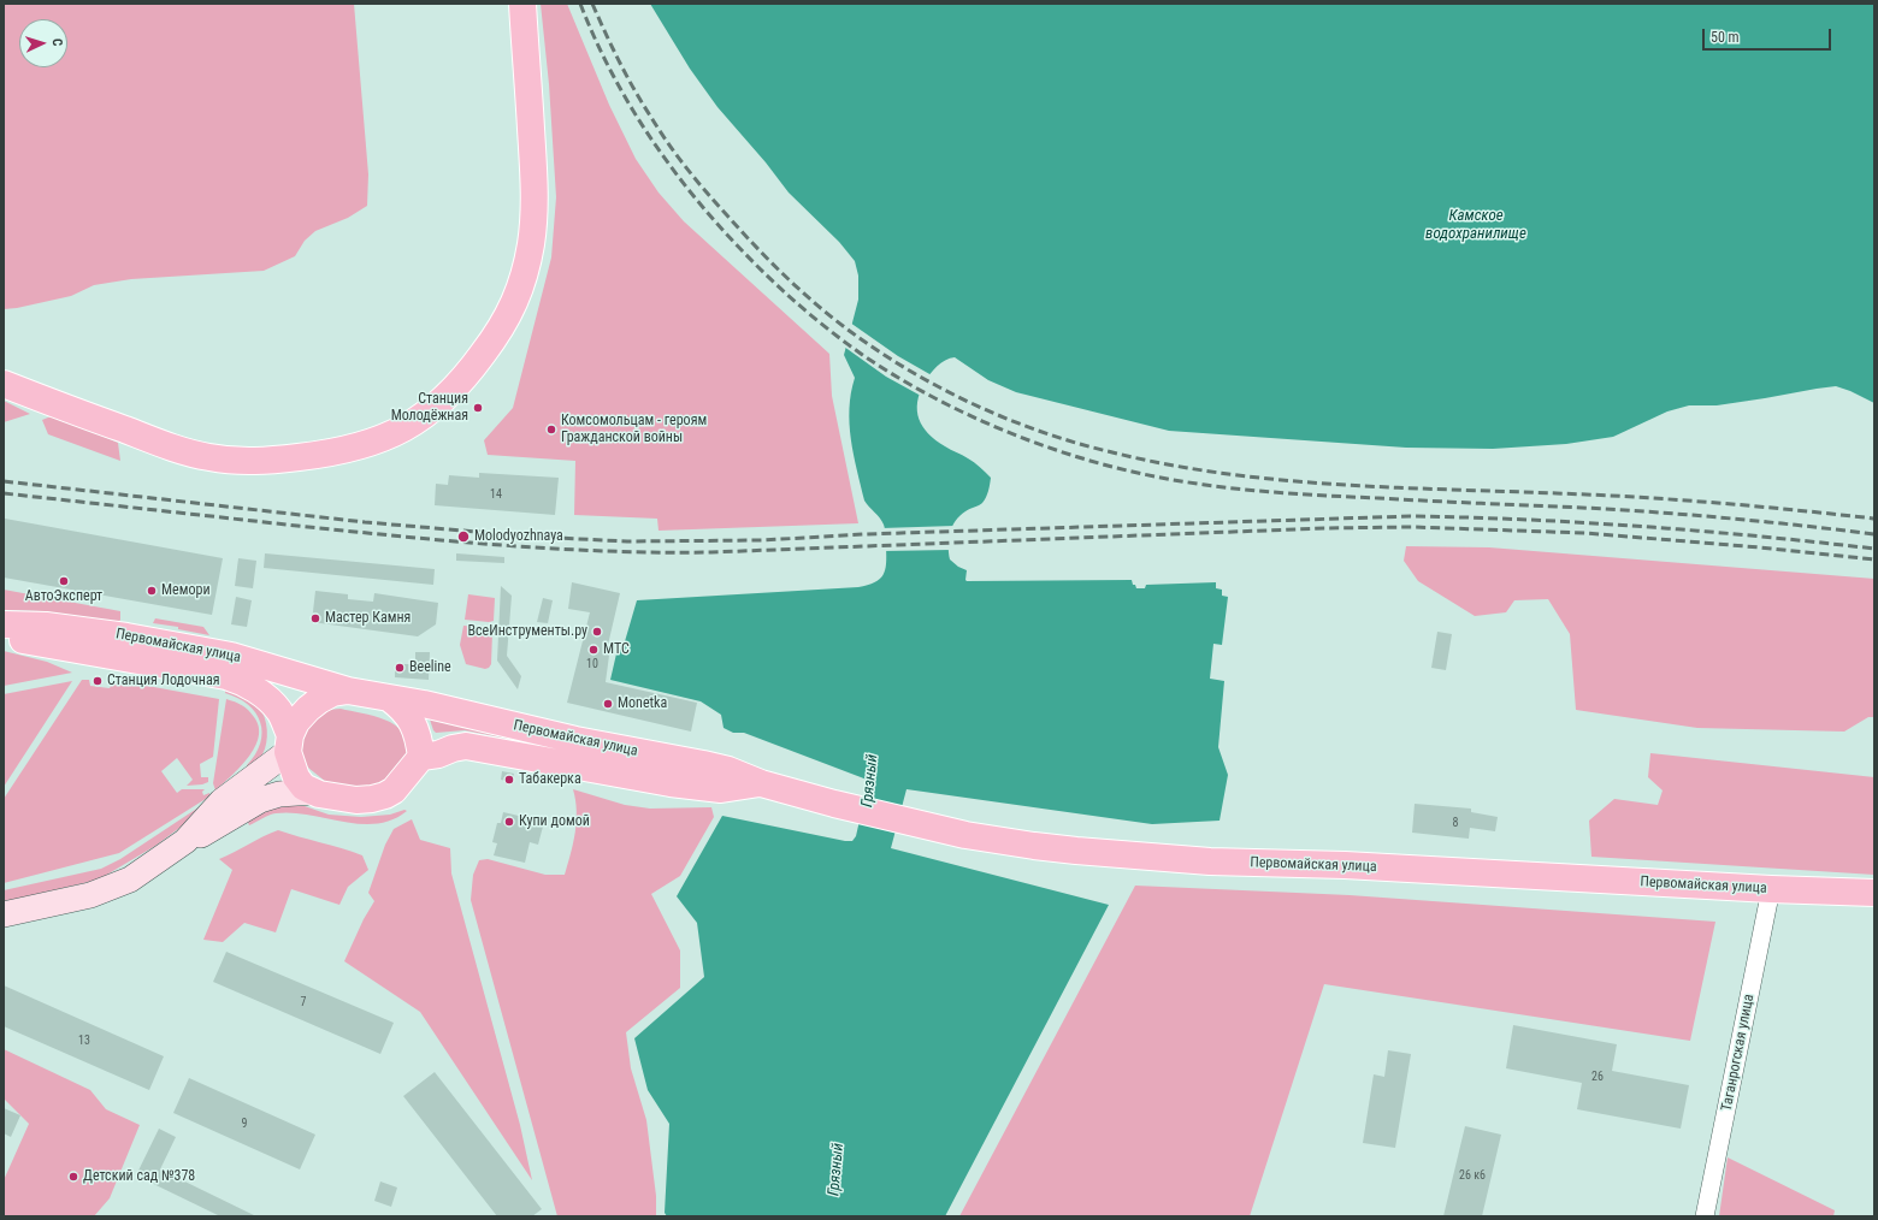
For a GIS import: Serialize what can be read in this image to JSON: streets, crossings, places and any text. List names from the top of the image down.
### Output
{
  "streets": {
    "main road": ["Первомайская улица"],
    "street": ["Таганрогская улица"]
  },
  "crossings": [
    ["Первомайская улица", "Таганрогская улица"]
  ],
  "water": ["Камское водохранилище", "Грязный"],
  "places": [
    "Станция Молодёжная",
    "Комсомольцам - героям Гражданской войны",
    "Molodyozhnaya",
    "АвтоЭксперт",
    "Мемори",
    "Мастер Камня",
    "ВсеИнструменты.ру",
    "МТС",
    "Beeline",
    "Станция Лодочная",
    "Monetka",
    "Табакерка",
    "Купи домой",
    "Детский сад №378"
  ],
  "house_numbers": [
    "14",
    "10",
    "8",
    "7",
    "13",
    "26",
    "9",
    "26 к6"
  ],
  "scale_bar": "50 m",
  "north": "right"
}
